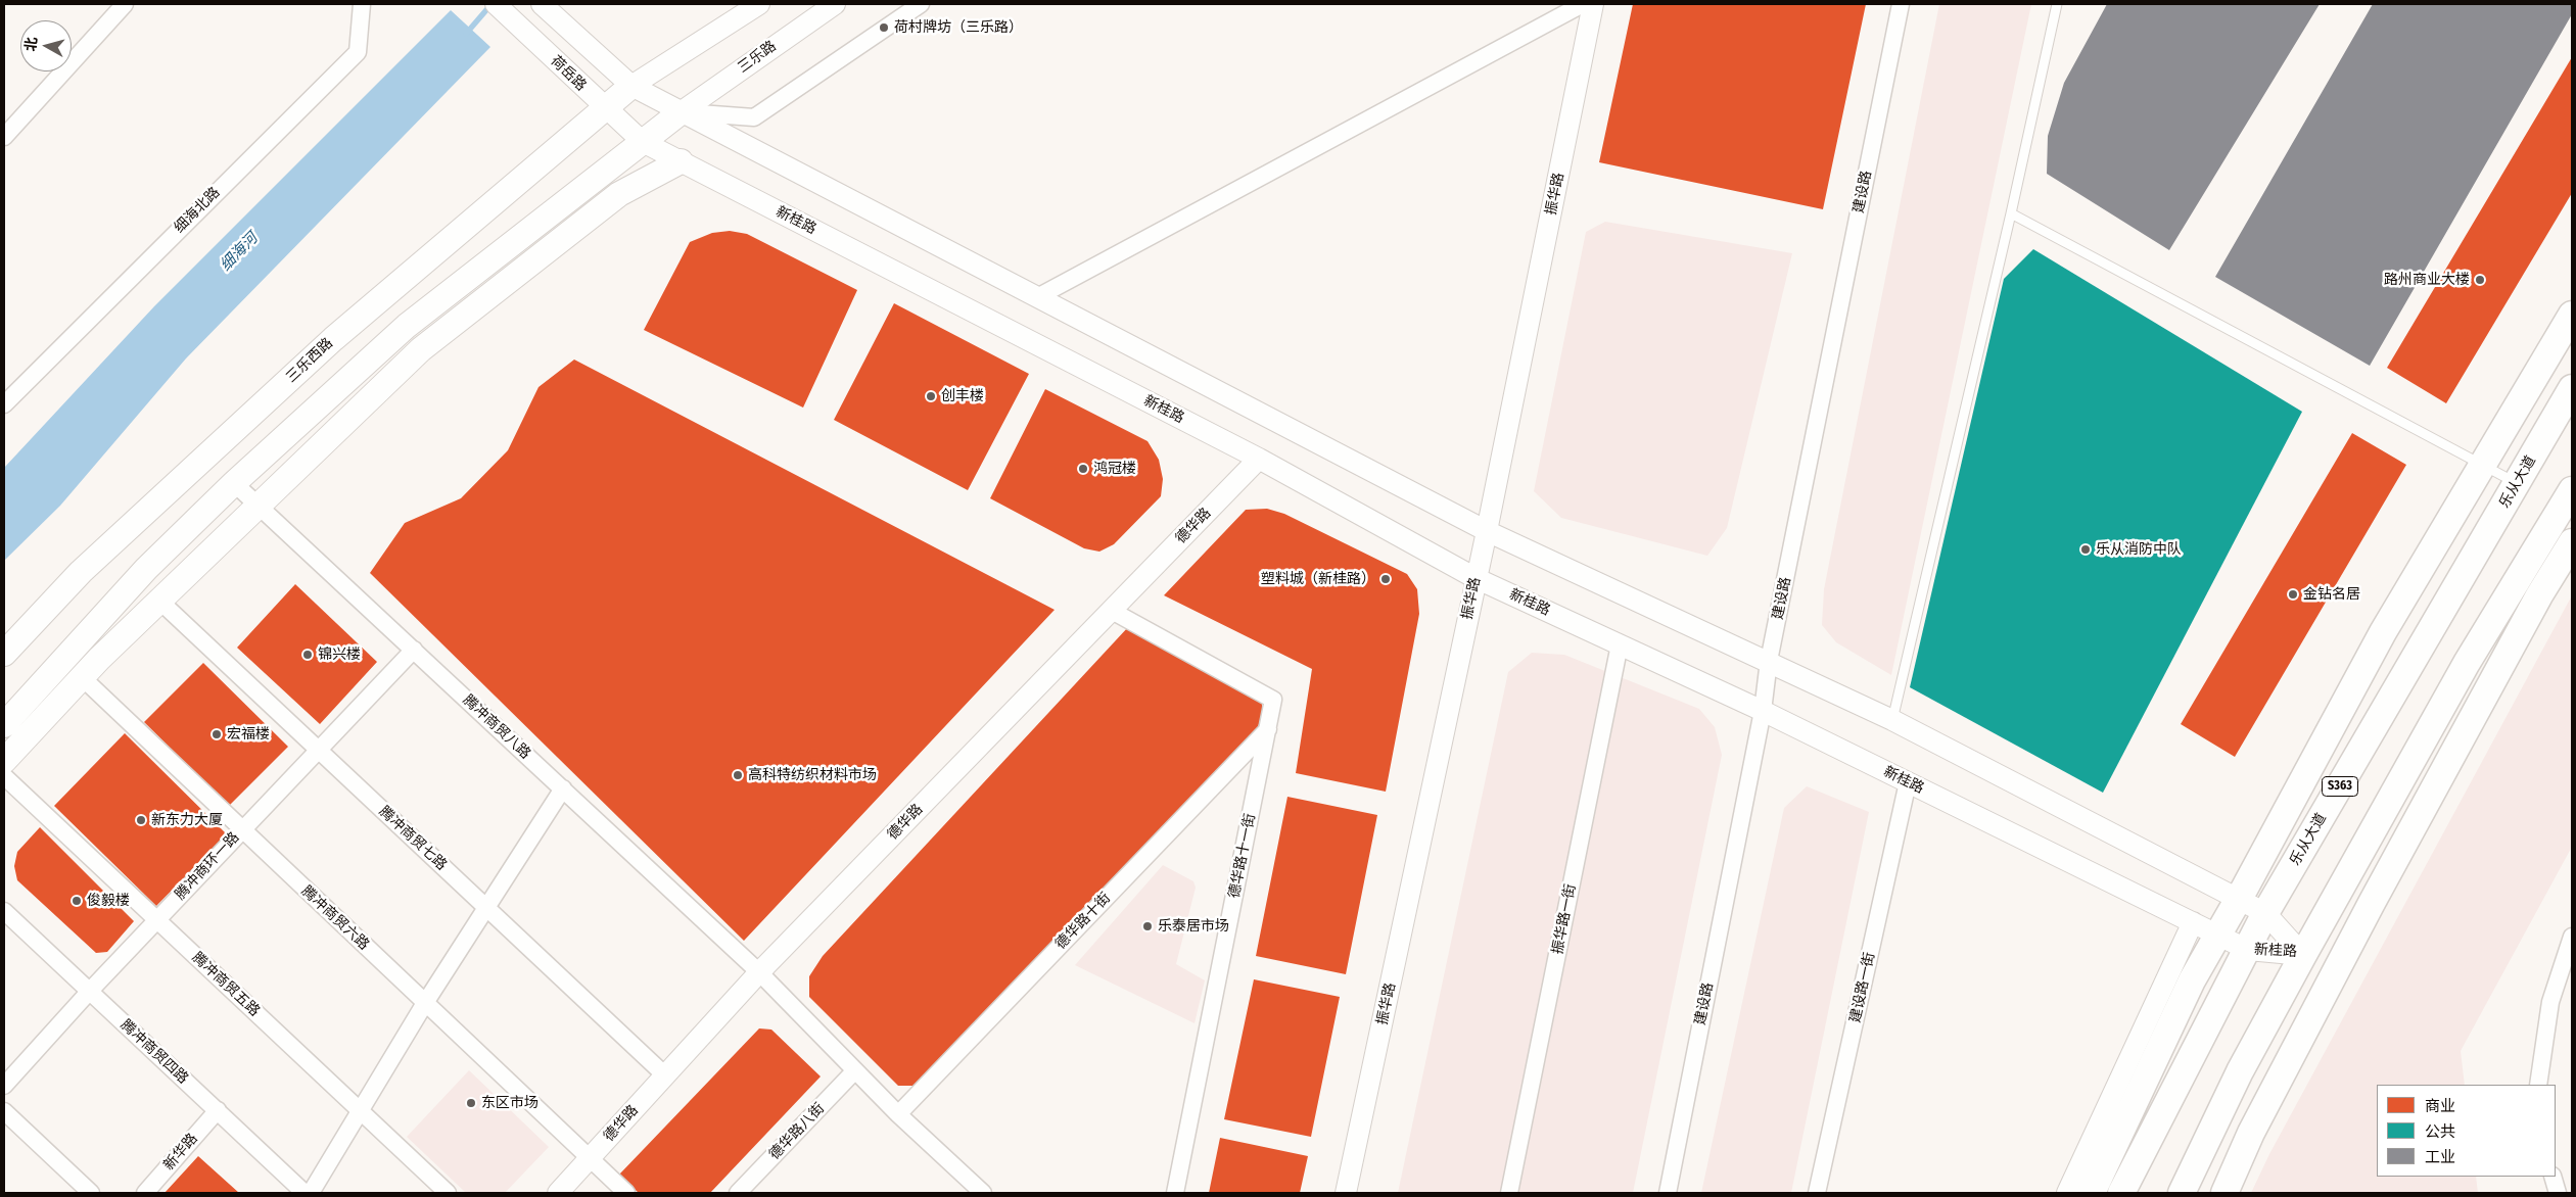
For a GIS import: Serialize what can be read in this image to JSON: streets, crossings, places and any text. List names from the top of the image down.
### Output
{
  "streets": {
    "main road": ["三乐西路", "乐从大道", "S363"],
    "street": [
      "三乐路",
      "荷岳路",
      "建设路",
      "振华路",
      "细海北路",
      "新桂路",
      "德华路",
      "腾冲商贸八路",
      "腾冲商贸七路",
      "德华路十一街",
      "腾冲商环一路",
      "腾冲商贸六路",
      "振华路一街",
      "德华路十街",
      "腾冲商贸五路",
      "建设路一街",
      "腾冲商贸四路",
      "德华路八街",
      "新华路"
    ]
  },
  "crossings": [
    ["三乐路", "新桂路"],
    ["荷岳路", "新桂路"],
    ["荷岳路", "三乐西路"],
    ["建设路", "新桂路"],
    ["振华路", "新桂路"],
    ["新桂路", "乐从大道"],
    ["新桂路", "德华路"],
    ["新桂路", "振华路一街"],
    ["新桂路", "建设路一街"],
    ["德华路", "腾冲商贸八路"],
    ["德华路", "腾冲商贸七路"],
    ["德华路", "德华路十一街"],
    ["德华路", "腾冲商贸六路"],
    ["腾冲商贸八路", "腾冲商环一路"],
    ["腾冲商贸八路", "德华路十街"],
    ["腾冲商贸八路", "德华路八街"],
    ["腾冲商贸七路", "腾冲商环一路"],
    ["德华路十一街", "德华路十街"],
    ["腾冲商环一路", "腾冲商贸六路"],
    ["腾冲商环一路", "腾冲商贸五路"],
    ["腾冲商环一路", "腾冲商贸四路"],
    ["腾冲商贸四路", "新华路"]
  ],
  "water": ["细海河"],
  "places": [
    "荷村牌坊（三乐路）",
    "路州商业大楼",
    "创丰楼",
    "鸿冠楼",
    "乐从消防中队",
    "塑料城（新桂路）",
    "金钻名居",
    "锦兴楼",
    "宏福楼",
    "高科特纺织材料市场",
    "新东力大厦",
    "俊毅楼",
    "乐泰居市场",
    "东区市场"
  ],
  "legend": ["商业", "公共", "工业"],
  "north": "left"
}
